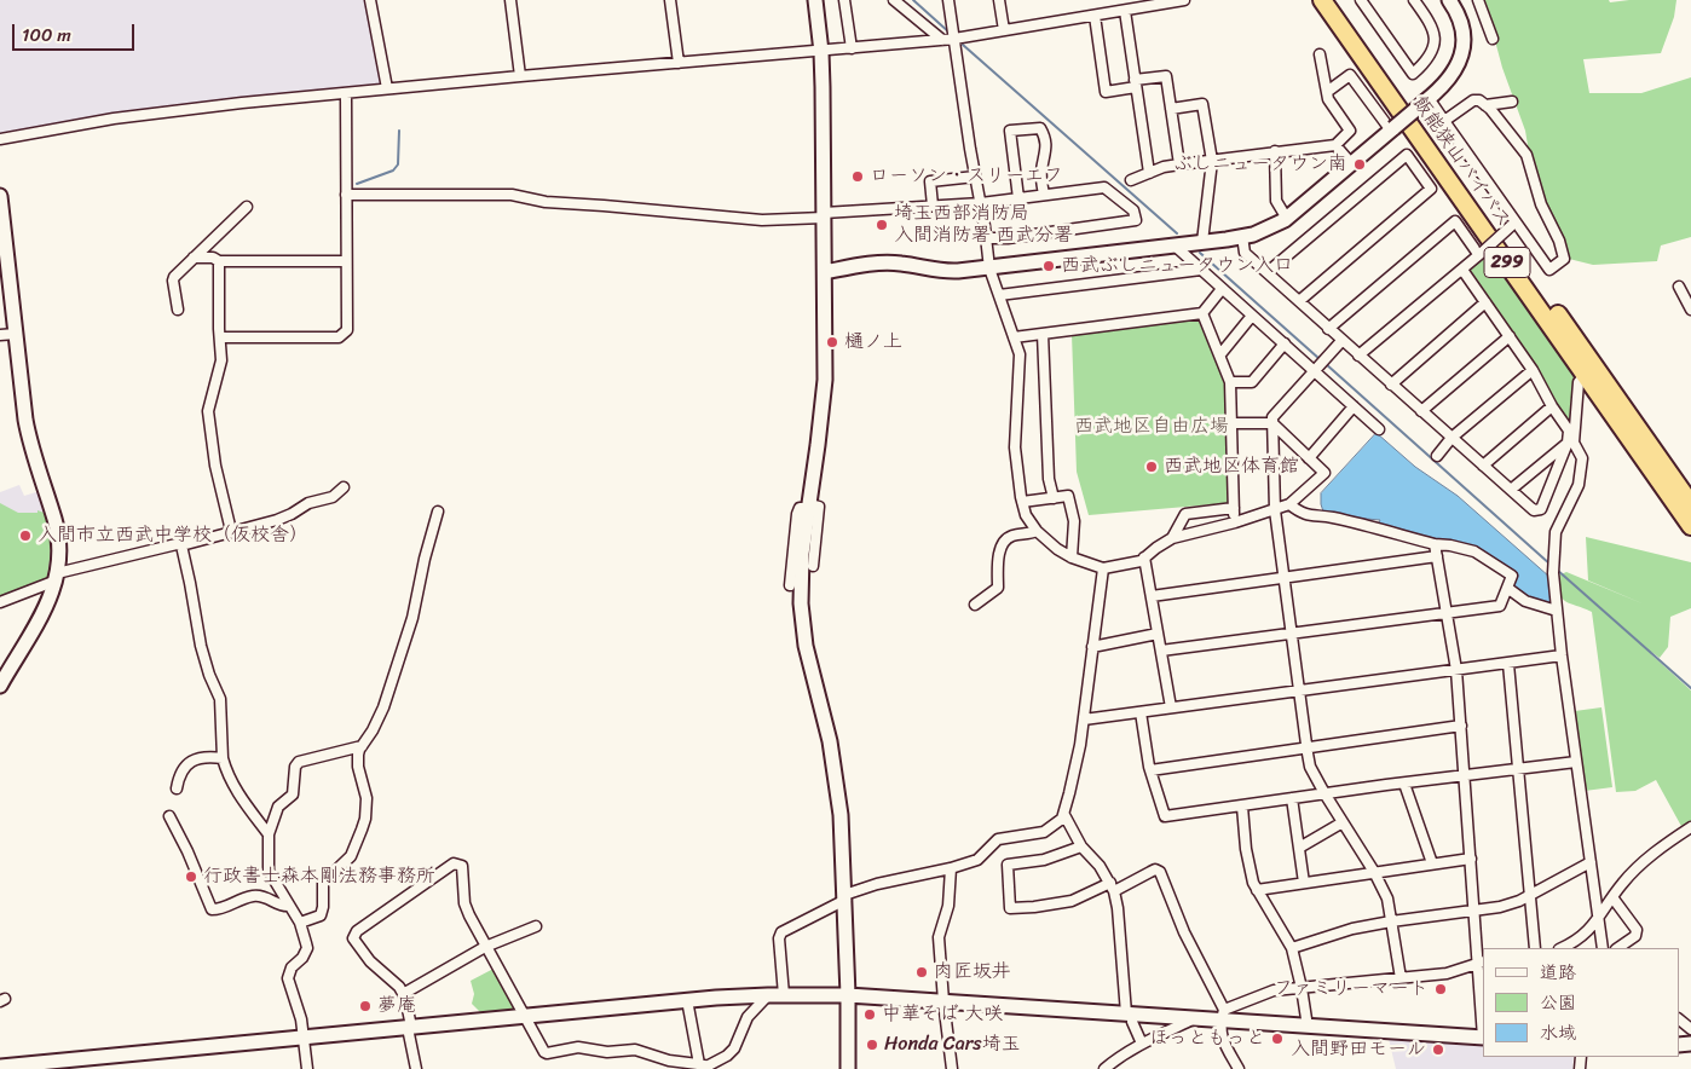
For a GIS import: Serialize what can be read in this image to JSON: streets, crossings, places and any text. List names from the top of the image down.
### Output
{
  "streets": {
    "highway": ["飯能狭山バイパス", "299"]
  },
  "parks": ["西武地区自由広場"],
  "places": [
    "ぶしニュータウン南",
    "ローソン・スリーエフ",
    "埼玉西部消防局 入間消防署 西武分署",
    "西武ぶしニュータウン入口",
    "樋ノ上",
    "西武地区体育館",
    "入間市立西武中学校（仮校舎）",
    "行政書士森本剛法務事務所",
    "肉匠坂井",
    "ファミリーマート",
    "夢庵",
    "中華そば 大咲",
    "ほっともっと",
    "Honda Cars埼玉",
    "入間野田モール"
  ],
  "legend": ["道路", "公園", "水域"],
  "scale_bar": "100 m"
}
